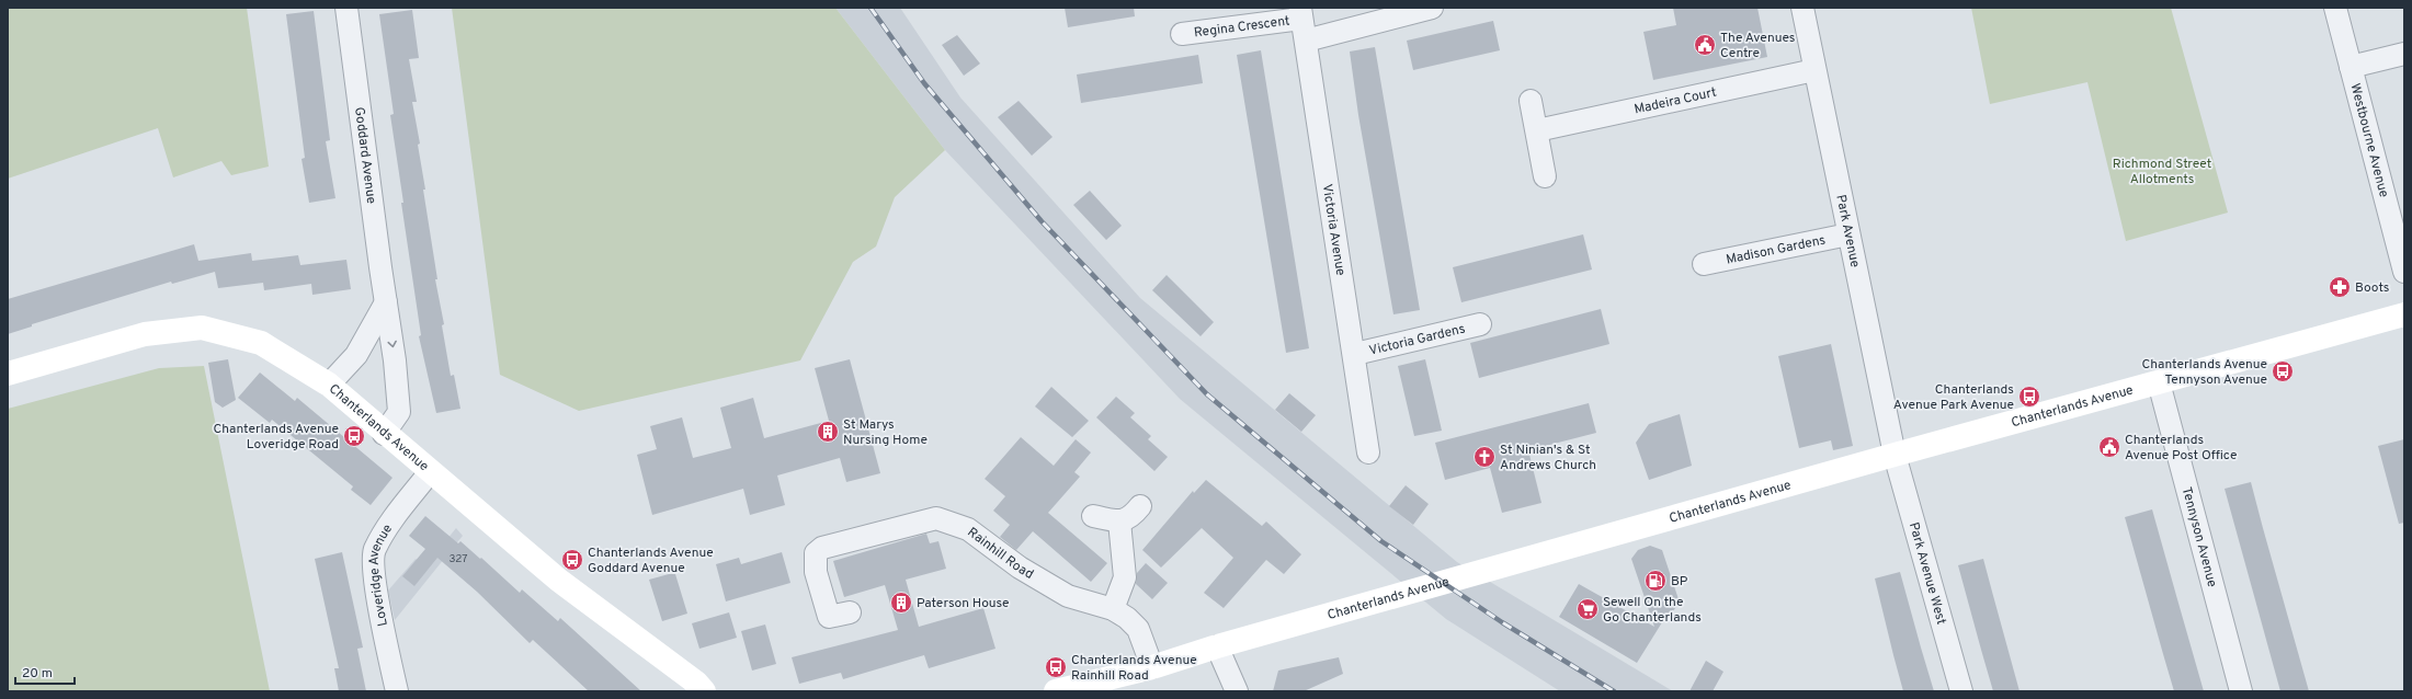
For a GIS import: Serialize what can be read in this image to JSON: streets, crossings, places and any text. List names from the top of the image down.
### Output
{
  "streets": {
    "street": [
      "Regina Crescent",
      "Madeira Court",
      "Westbourne Avenue",
      "Goddard Avenue",
      "Victoria Avenue",
      "Park Avenue",
      "Madison Gardens",
      "Victoria Gardens",
      "Chanterlands Avenue",
      "Tennyson Avenue",
      "Rainhill Road",
      "Park Avenue West",
      "Loveridge Avenue"
    ]
  },
  "crossings": [
    ["Regina Crescent", "Victoria Avenue"],
    ["Madeira Court", "Park Avenue"],
    ["Goddard Avenue", "Chanterlands Avenue"],
    ["Victoria Avenue", "Victoria Gardens"],
    ["Park Avenue", "Madison Gardens"],
    ["Park Avenue", "Chanterlands Avenue"],
    ["Park Avenue", "Park Avenue West"],
    ["Chanterlands Avenue", "Tennyson Avenue"],
    ["Chanterlands Avenue", "Rainhill Road"],
    ["Chanterlands Avenue", "Park Avenue West"],
    ["Chanterlands Avenue", "Loveridge Avenue"]
  ],
  "parks": ["Richmond Street Allotments"],
  "places": {
    "public building": ["The Avenues Centre", "Chanterlands Avenue Post Office"],
    "pharmacy": ["Boots"],
    "bus stop": [
      "Chanterlands Avenue Tennyson Avenue",
      "Chanterlands Avenue Park Avenue",
      "Chanterlands Avenue Loveridge Road",
      "Chanterlands Avenue Goddard Avenue",
      "Chanterlands Avenue Rainhill Road"
    ],
    "building": ["St Marys Nursing Home", "Paterson House"],
    "church": ["St Ninian's & St Andrews Church"],
    "fuel station": ["BP"],
    "supermarket": ["Sewell On the Go Chanterlands"]
  },
  "house_numbers": ["327"],
  "scale_bar": "20 m"
}
